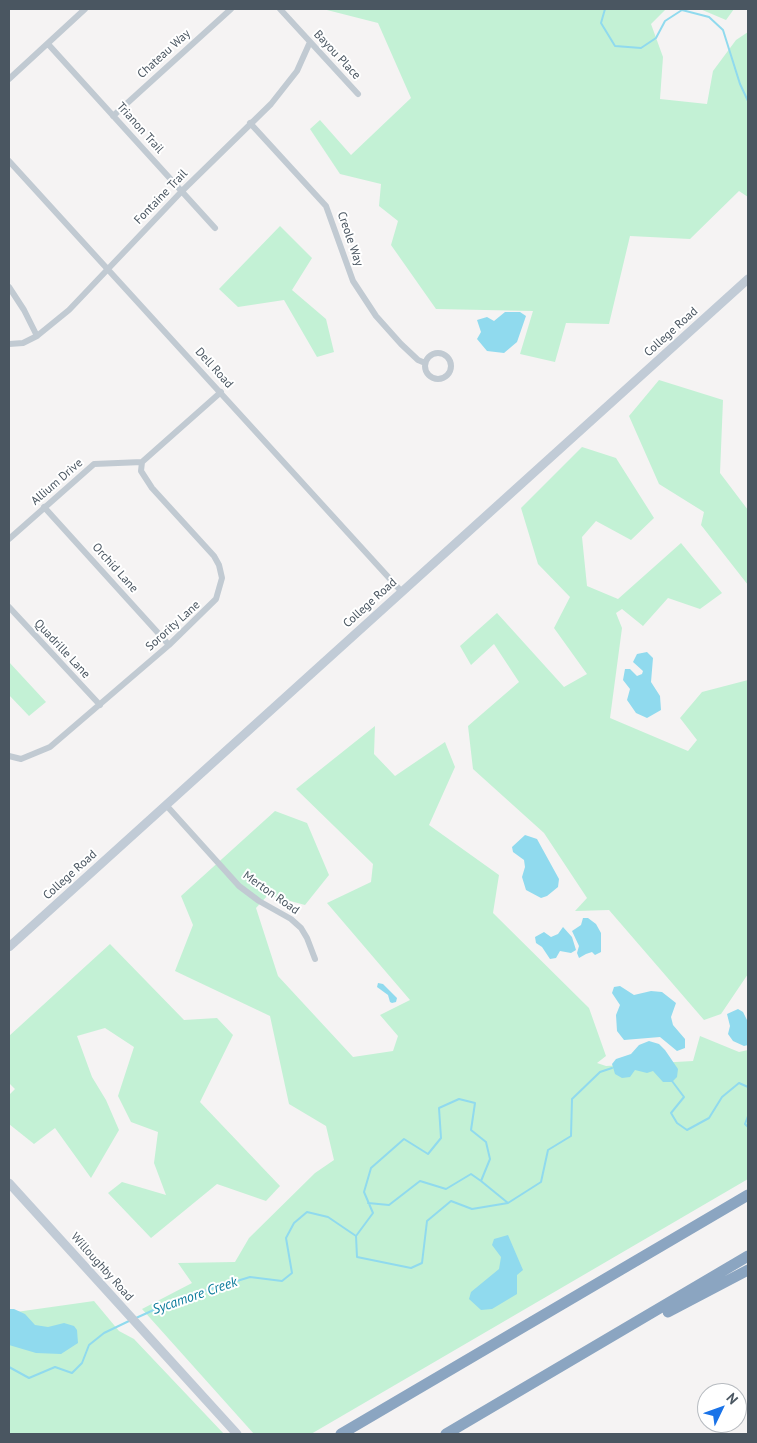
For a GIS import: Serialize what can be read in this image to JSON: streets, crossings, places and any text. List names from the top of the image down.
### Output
{
  "streets": {
    "street": [
      "Chateau Way",
      "Bayou Place",
      "Trianon Trail",
      "Fontaine Trail",
      "Creole Way",
      "College Road",
      "Dell Road",
      "Allium Drive",
      "Orchid Lane",
      "Sorority Lane",
      "Quadrille Lane",
      "Merton Road",
      "Willoughby Road"
    ]
  },
  "crossings": [
    ["Chateau Way", "Trianon Trail"],
    ["Bayou Place", "Fontaine Trail"],
    ["Trianon Trail", "Fontaine Trail"],
    ["Fontaine Trail", "Creole Way"],
    ["Fontaine Trail", "Dell Road"],
    ["College Road", "Dell Road"],
    ["College Road", "Merton Road"],
    ["Allium Drive", "Orchid Lane"],
    ["Allium Drive", "Sorority Lane"],
    ["Orchid Lane", "Sorority Lane"],
    ["Sorority Lane", "Quadrille Lane"]
  ],
  "water": ["Sycamore Creek"],
  "north": "top right"
}
